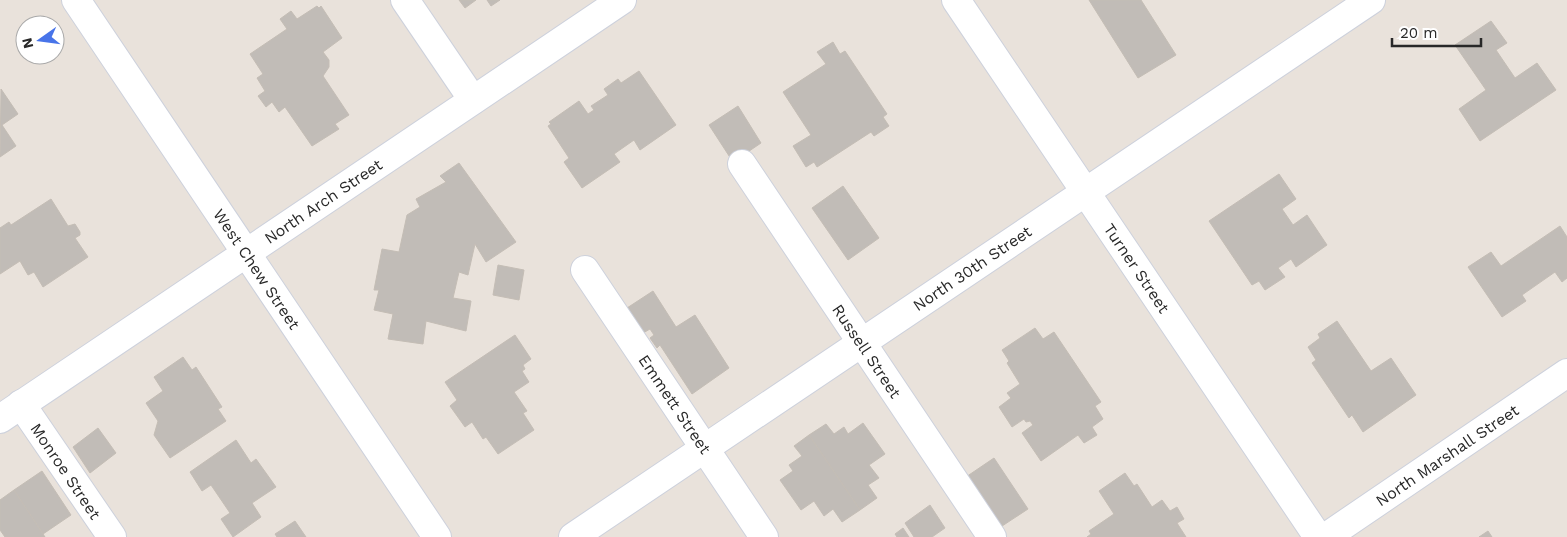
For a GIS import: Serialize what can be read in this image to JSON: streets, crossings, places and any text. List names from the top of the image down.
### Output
{
  "streets": {
    "street": [
      "North Arch Street",
      "North 30th Street",
      "Turner Street",
      "West Chew Street",
      "Russell Street",
      "Emmett Street",
      "North Marshall Street",
      "Monroe Street"
    ]
  },
  "crossings": [
    ["North Arch Street", "West Chew Street"],
    ["North Arch Street", "Monroe Street"],
    ["North 30th Street", "Turner Street"],
    ["North 30th Street", "Russell Street"],
    ["North 30th Street", "Emmett Street"]
  ],
  "scale_bar": "20 m",
  "north": "left"
}
